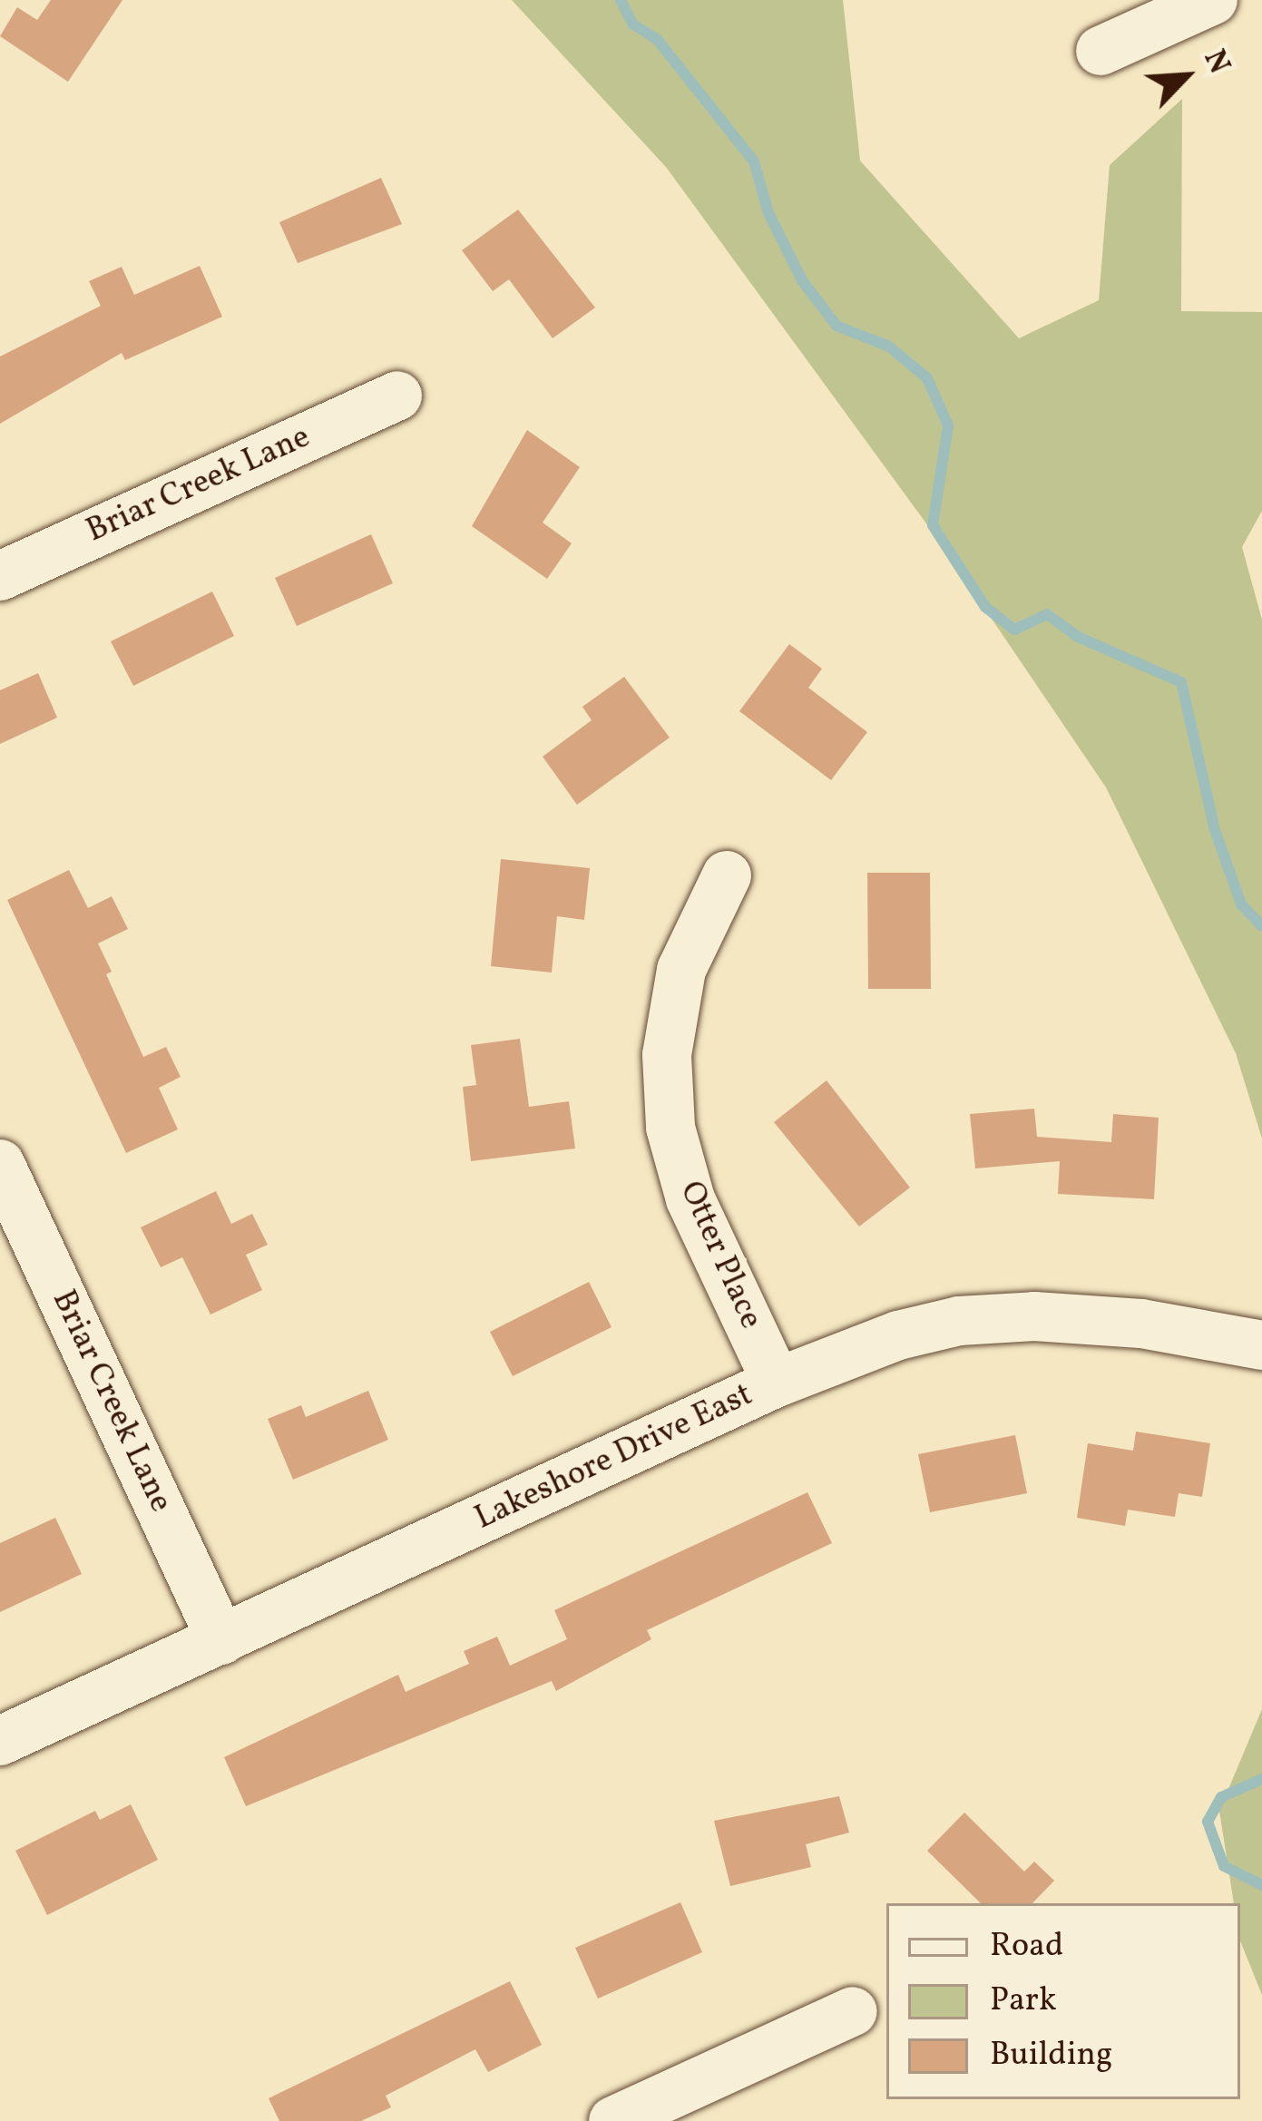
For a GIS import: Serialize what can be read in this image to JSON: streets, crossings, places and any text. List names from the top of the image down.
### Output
{
  "streets": {
    "street": ["Briar Creek Lane", "Otter Place", "Lakeshore Drive East"]
  },
  "crossings": [
    ["Briar Creek Lane", "Lakeshore Drive East"],
    ["Otter Place", "Lakeshore Drive East"]
  ],
  "legend": ["Road", "Park", "Building"],
  "north": "top right"
}
